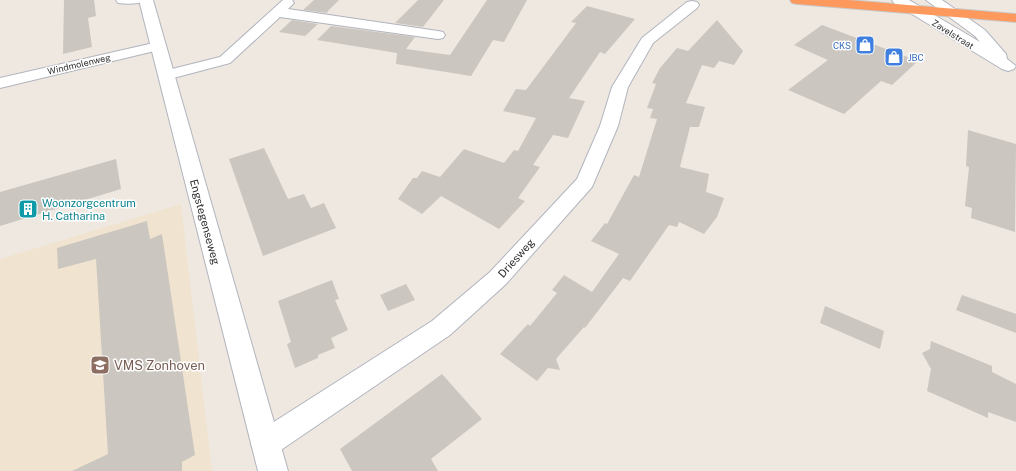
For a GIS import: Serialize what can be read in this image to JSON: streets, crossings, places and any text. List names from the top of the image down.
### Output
{
  "streets": {
    "street": [
      "Zavelstraat",
      "Windmolenweg",
      "Engstegenseweg",
      "Driesweg"
    ]
  },
  "crossings": [
    ["Windmolenweg", "Engstegenseweg"],
    ["Engstegenseweg", "Driesweg"]
  ],
  "places": {
    "shop": ["CKS", "JBC"],
    "building": ["Woonzorgcentrum H. Catharina"],
    "school or university": ["VMS Zonhoven"]
  }
}
